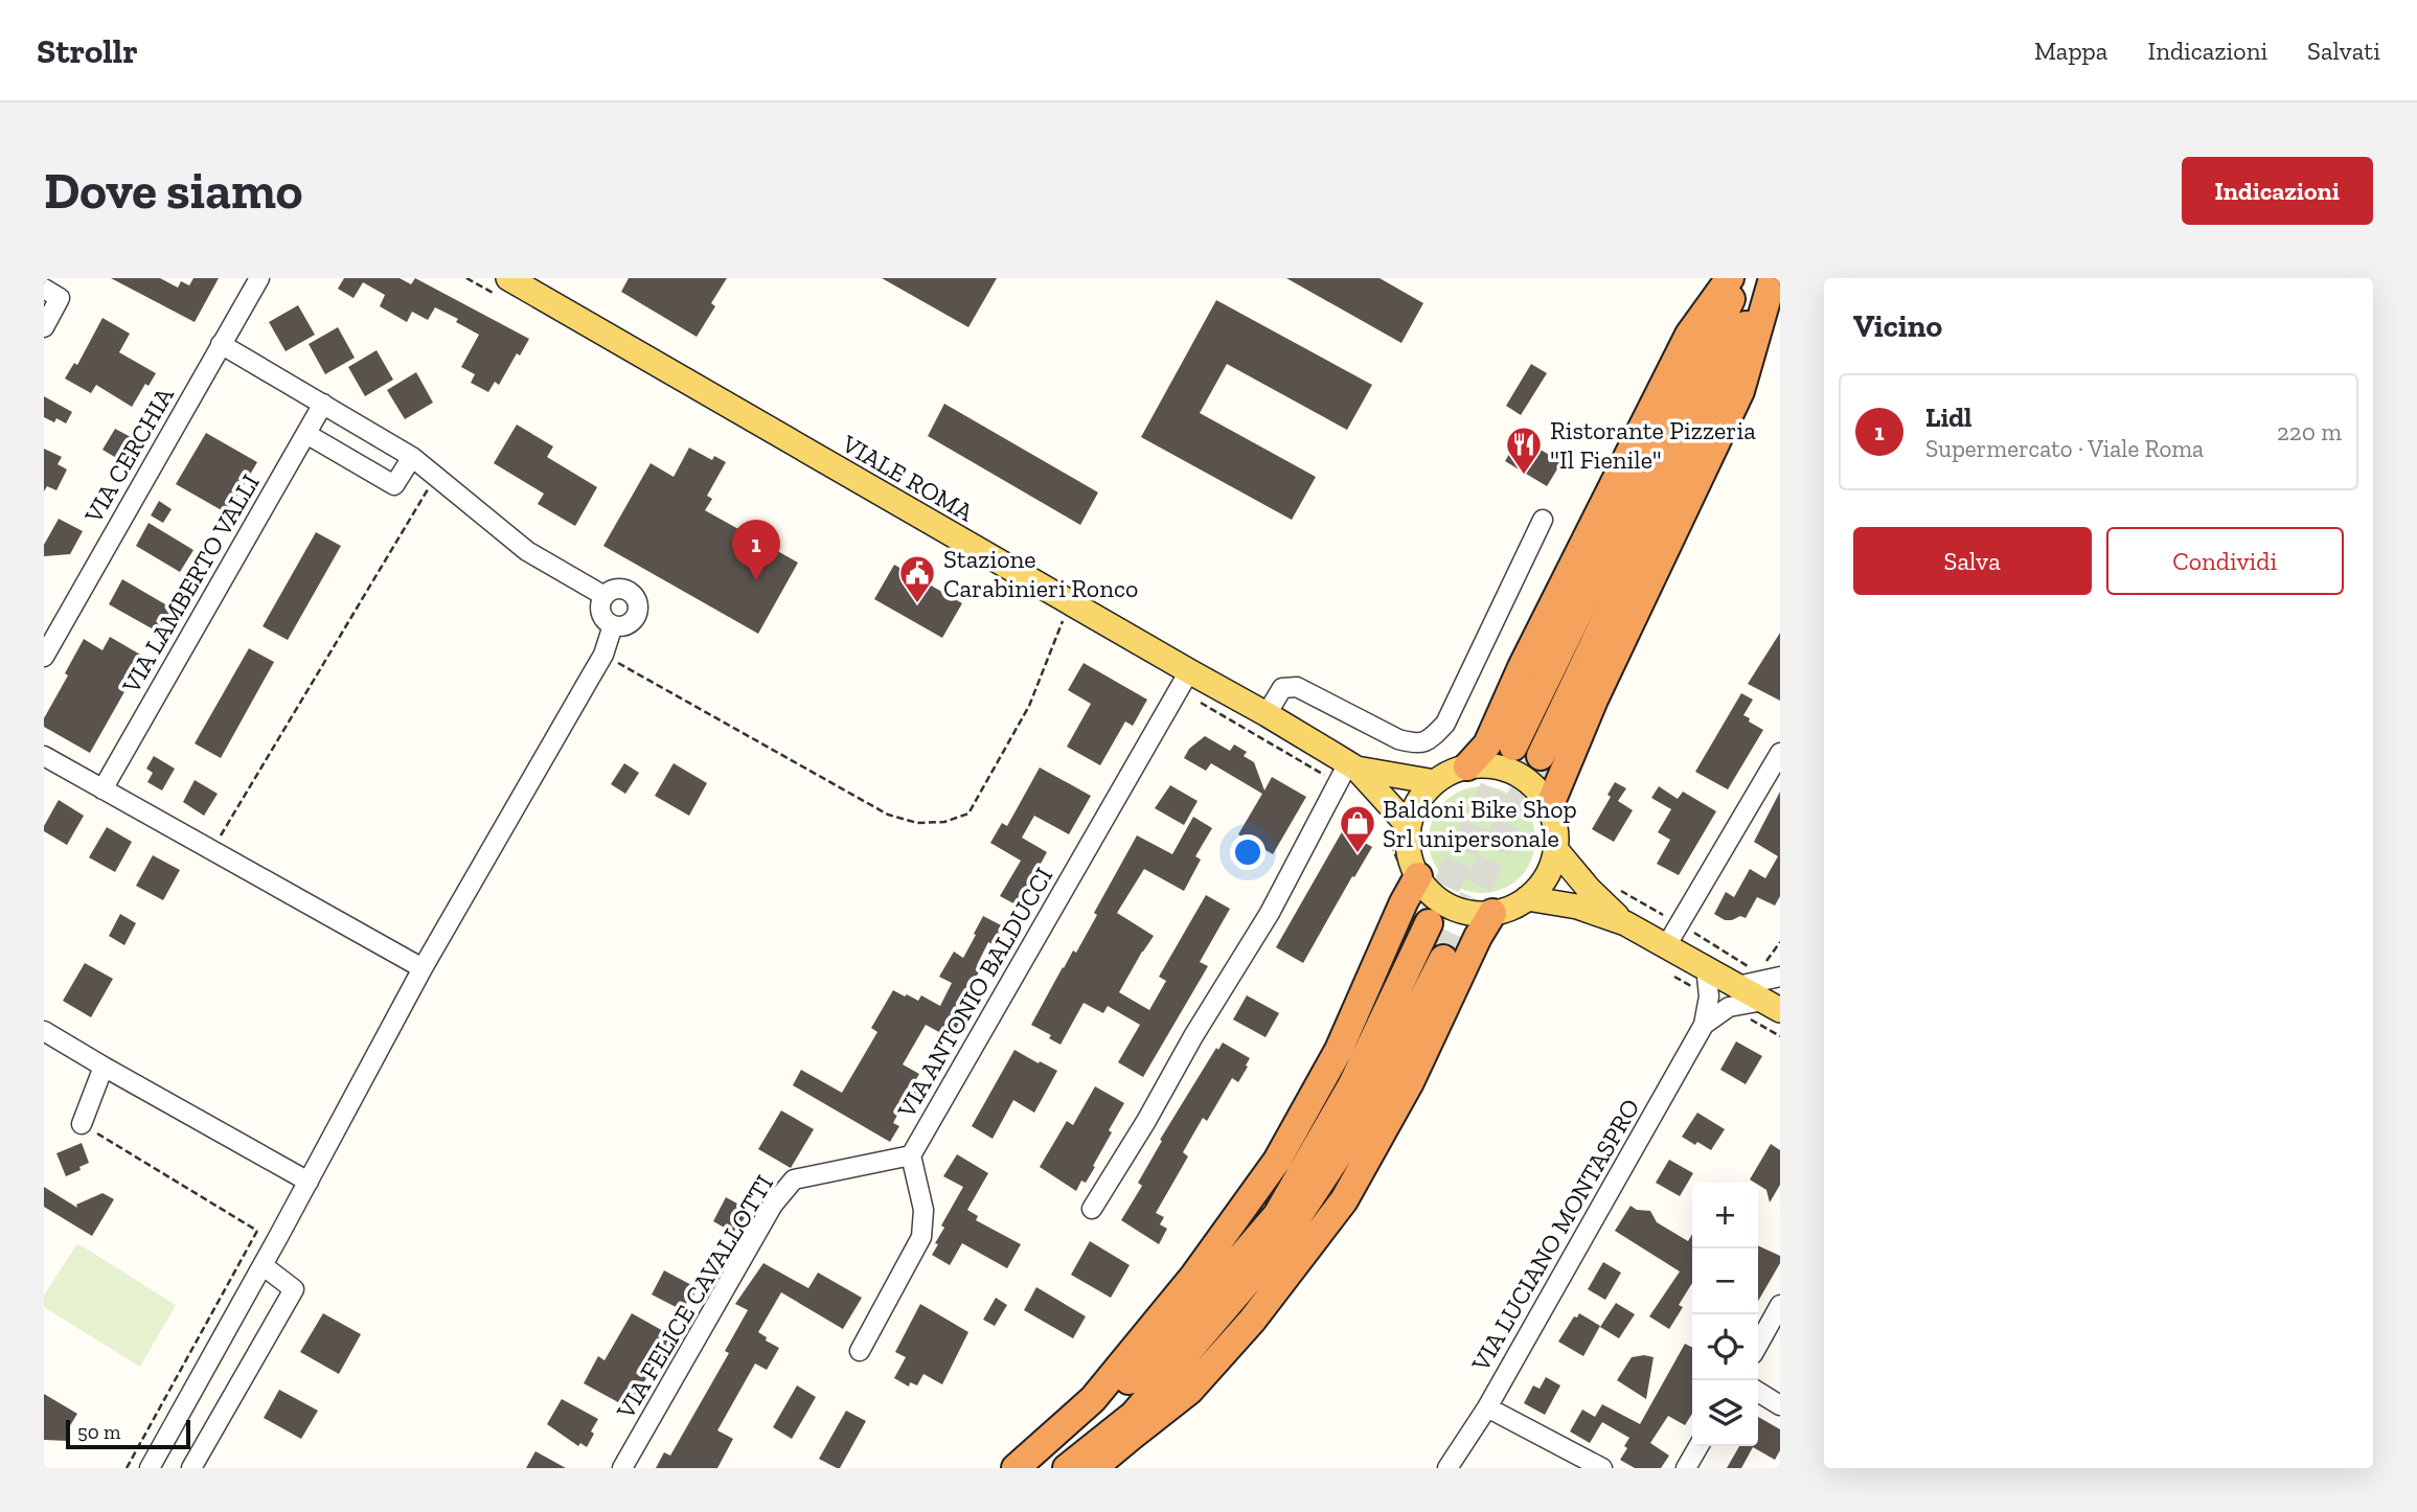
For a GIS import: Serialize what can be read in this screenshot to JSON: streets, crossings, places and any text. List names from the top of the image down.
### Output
{
  "streets": {
    "main road": ["VIALE ROMA"],
    "street": [
      "VIA CERCHIA",
      "VIA LAMBERTO VALLI",
      "VIA ANTONIO BALDUCCI",
      "VIA LUCIANO MONTASPRO",
      "VIA FELICE CAVALLOTTI"
    ]
  },
  "crossings": [
    ["VIALE ROMA", "VIA ANTONIO BALDUCCI"],
    ["VIA ANTONIO BALDUCCI", "VIA FELICE CAVALLOTTI"]
  ],
  "places": {
    "restaurant": ["Ristorante Pizzeria \"Il Fienile\""],
    "public building": ["Stazione Carabinieri Ronco"],
    "shop": ["Baldoni Bike Shop Srl unipersonale"]
  },
  "scale_bar": "50 m",
  "page": {
    "header": "Strollr",
    "nav": ["Mappa", "Indicazioni", "Salvati"],
    "buttons": [
      "Indicazioni",
      ["Salva", "Condividi"]
    ],
    "title": "Dove siamo",
    "heading": "Vicino",
    "list": [
      {
        "mark": "1",
        "name": "Lidl",
        "note": "Supermercato · Viale Roma",
        "value": "220 m"
      }
    ],
    "pins": "1",
    "map_buttons": ["+", "−"],
    "scale": "50 m"
  }
}
